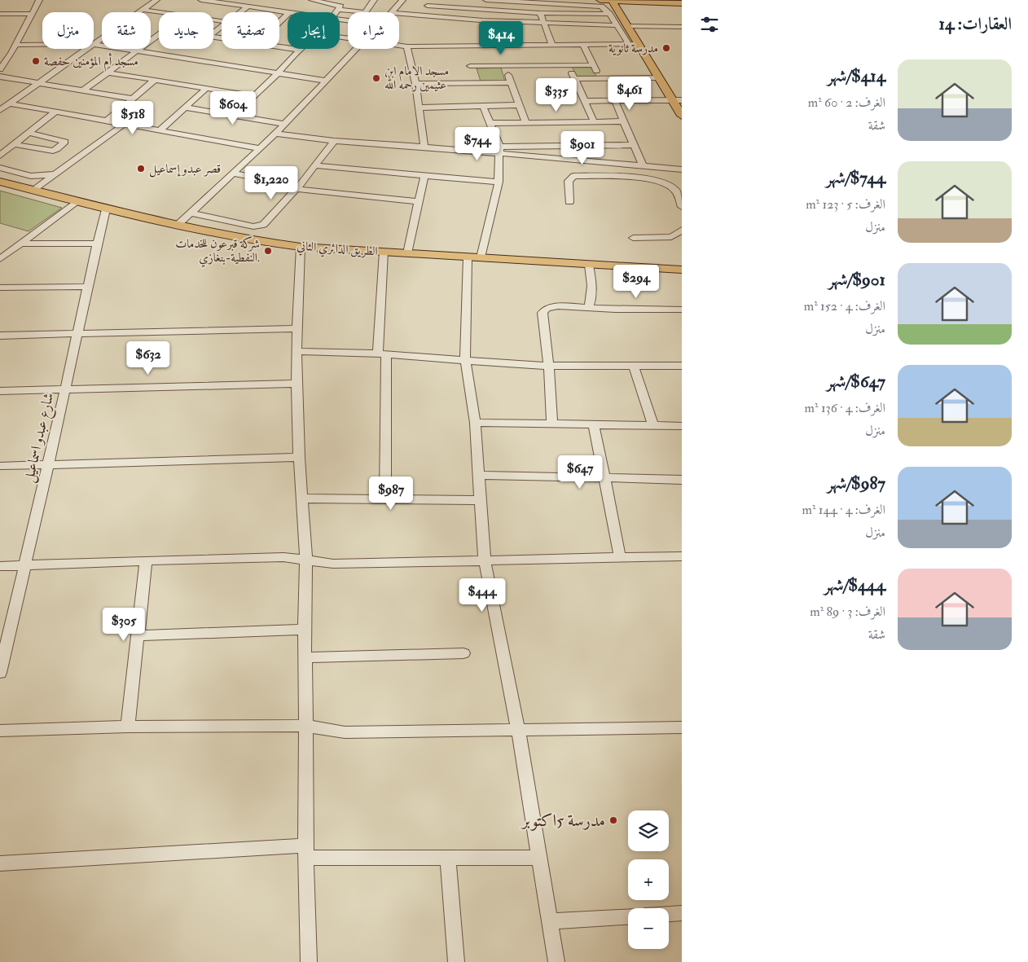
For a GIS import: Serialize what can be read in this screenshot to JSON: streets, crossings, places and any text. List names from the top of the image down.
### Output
{
  "streets": {
    "main road": ["الطريق الدائري الثاني"],
    "street": ["شارع عبدو اسماعيل"]
  },
  "crossings": [
    ["الطريق الدائري الثاني", "شارع عبدو اسماعيل"]
  ],
  "places": [
    "مدرسة ثانوية",
    "مسجد أم المؤمنين حفصة",
    "مسجد الامام ابن عثيمين رحمه الله",
    "قصر عبدو إسماعيل",
    "شركة قبرعون للخدمات النفطية-بنغازي.",
    "مدرسة 5اكتوبر"
  ],
  "page": {
    "heading": "العقارات: 14",
    "chip": [
      "شراء",
      "إيجار",
      "تصفية",
      "جديد",
      "شقة",
      "منزل"
    ],
    "price": [
      "$414",
      "$461",
      "$335",
      "$604",
      "$518",
      "$744",
      "$901",
      "$1,220",
      "$294",
      "$632",
      "$647",
      "$987",
      "$444",
      "$305"
    ],
    "list": [
      {
        "name": "$414/شهر",
        "note": "الغرف: 2 · 60 m² · شقة"
      },
      {
        "name": "$744/شهر",
        "note": "الغرف: 5 · 123 m² · منزل"
      },
      {
        "name": "$901/شهر",
        "note": "الغرف: 4 · 152 m² · منزل"
      },
      {
        "name": "$647/شهر",
        "note": "الغرف: 4 · 136 m² · منزل"
      },
      {
        "name": "$987/شهر",
        "note": "الغرف: 4 · 144 m² · منزل"
      },
      {
        "name": "$444/شهر",
        "note": "الغرف: 3 · 89 m² · شقة"
      }
    ],
    "map_buttons": ["+", "−"]
  }
}
